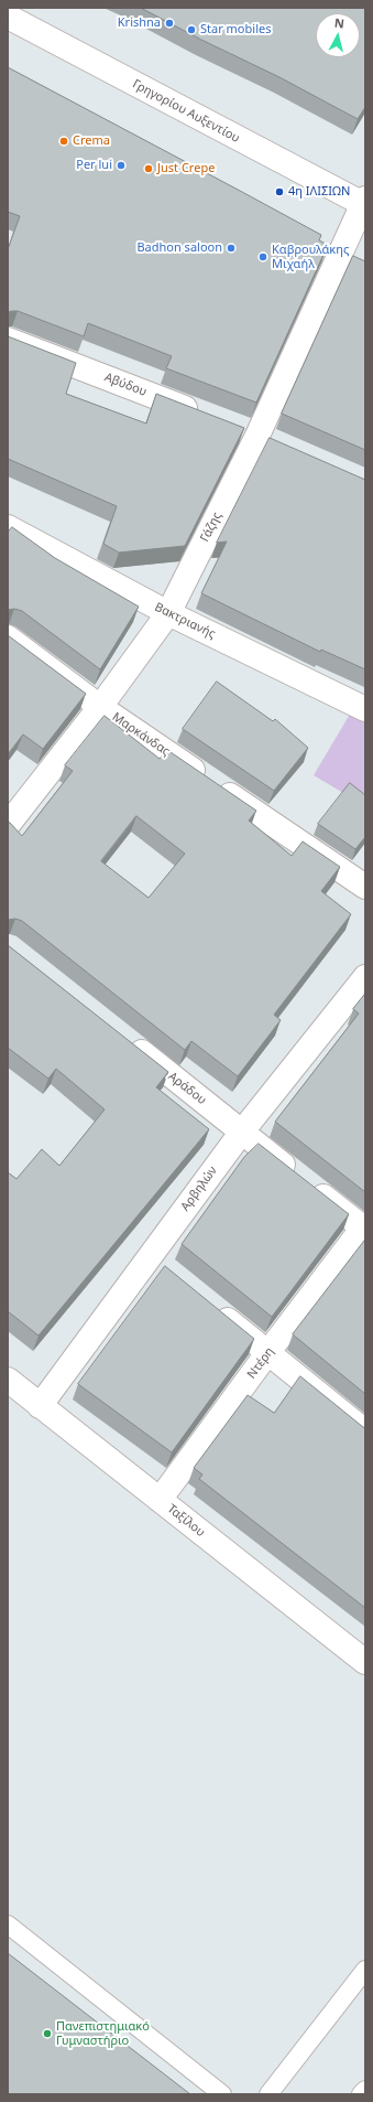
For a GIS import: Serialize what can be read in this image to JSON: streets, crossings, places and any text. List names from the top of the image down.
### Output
{
  "streets": {
    "street": [
      "Γρηγορίου Αυξεντίου",
      "Αβύδου",
      "Γάζης",
      "Βακτριανής",
      "Μαρκάνδας",
      "Αράδου",
      "Αρβηλών",
      "Ντέρη",
      "Ταξίλου"
    ]
  },
  "crossings": [
    ["Γρηγορίου Αυξεντίου", "Γάζης"],
    ["Γάζης", "Βακτριανής"],
    ["Γάζης", "Μαρκάνδας"],
    ["Αράδου", "Αρβηλών"],
    ["Αράδου", "Ντέρη"],
    ["Αρβηλών", "Ταξίλου"],
    ["Ντέρη", "Ταξίλου"]
  ],
  "places": [
    "Krishna",
    "Star mobiles",
    "Crema",
    "Per lui",
    "Just Crepe",
    "4η ΙΛΙΣΙΩΝ",
    "Badhon saloon",
    "Καβρουλάκης Μιχαήλ",
    "Πανεπιστημιακό Γυμναστήριο"
  ],
  "north": "top"
}
